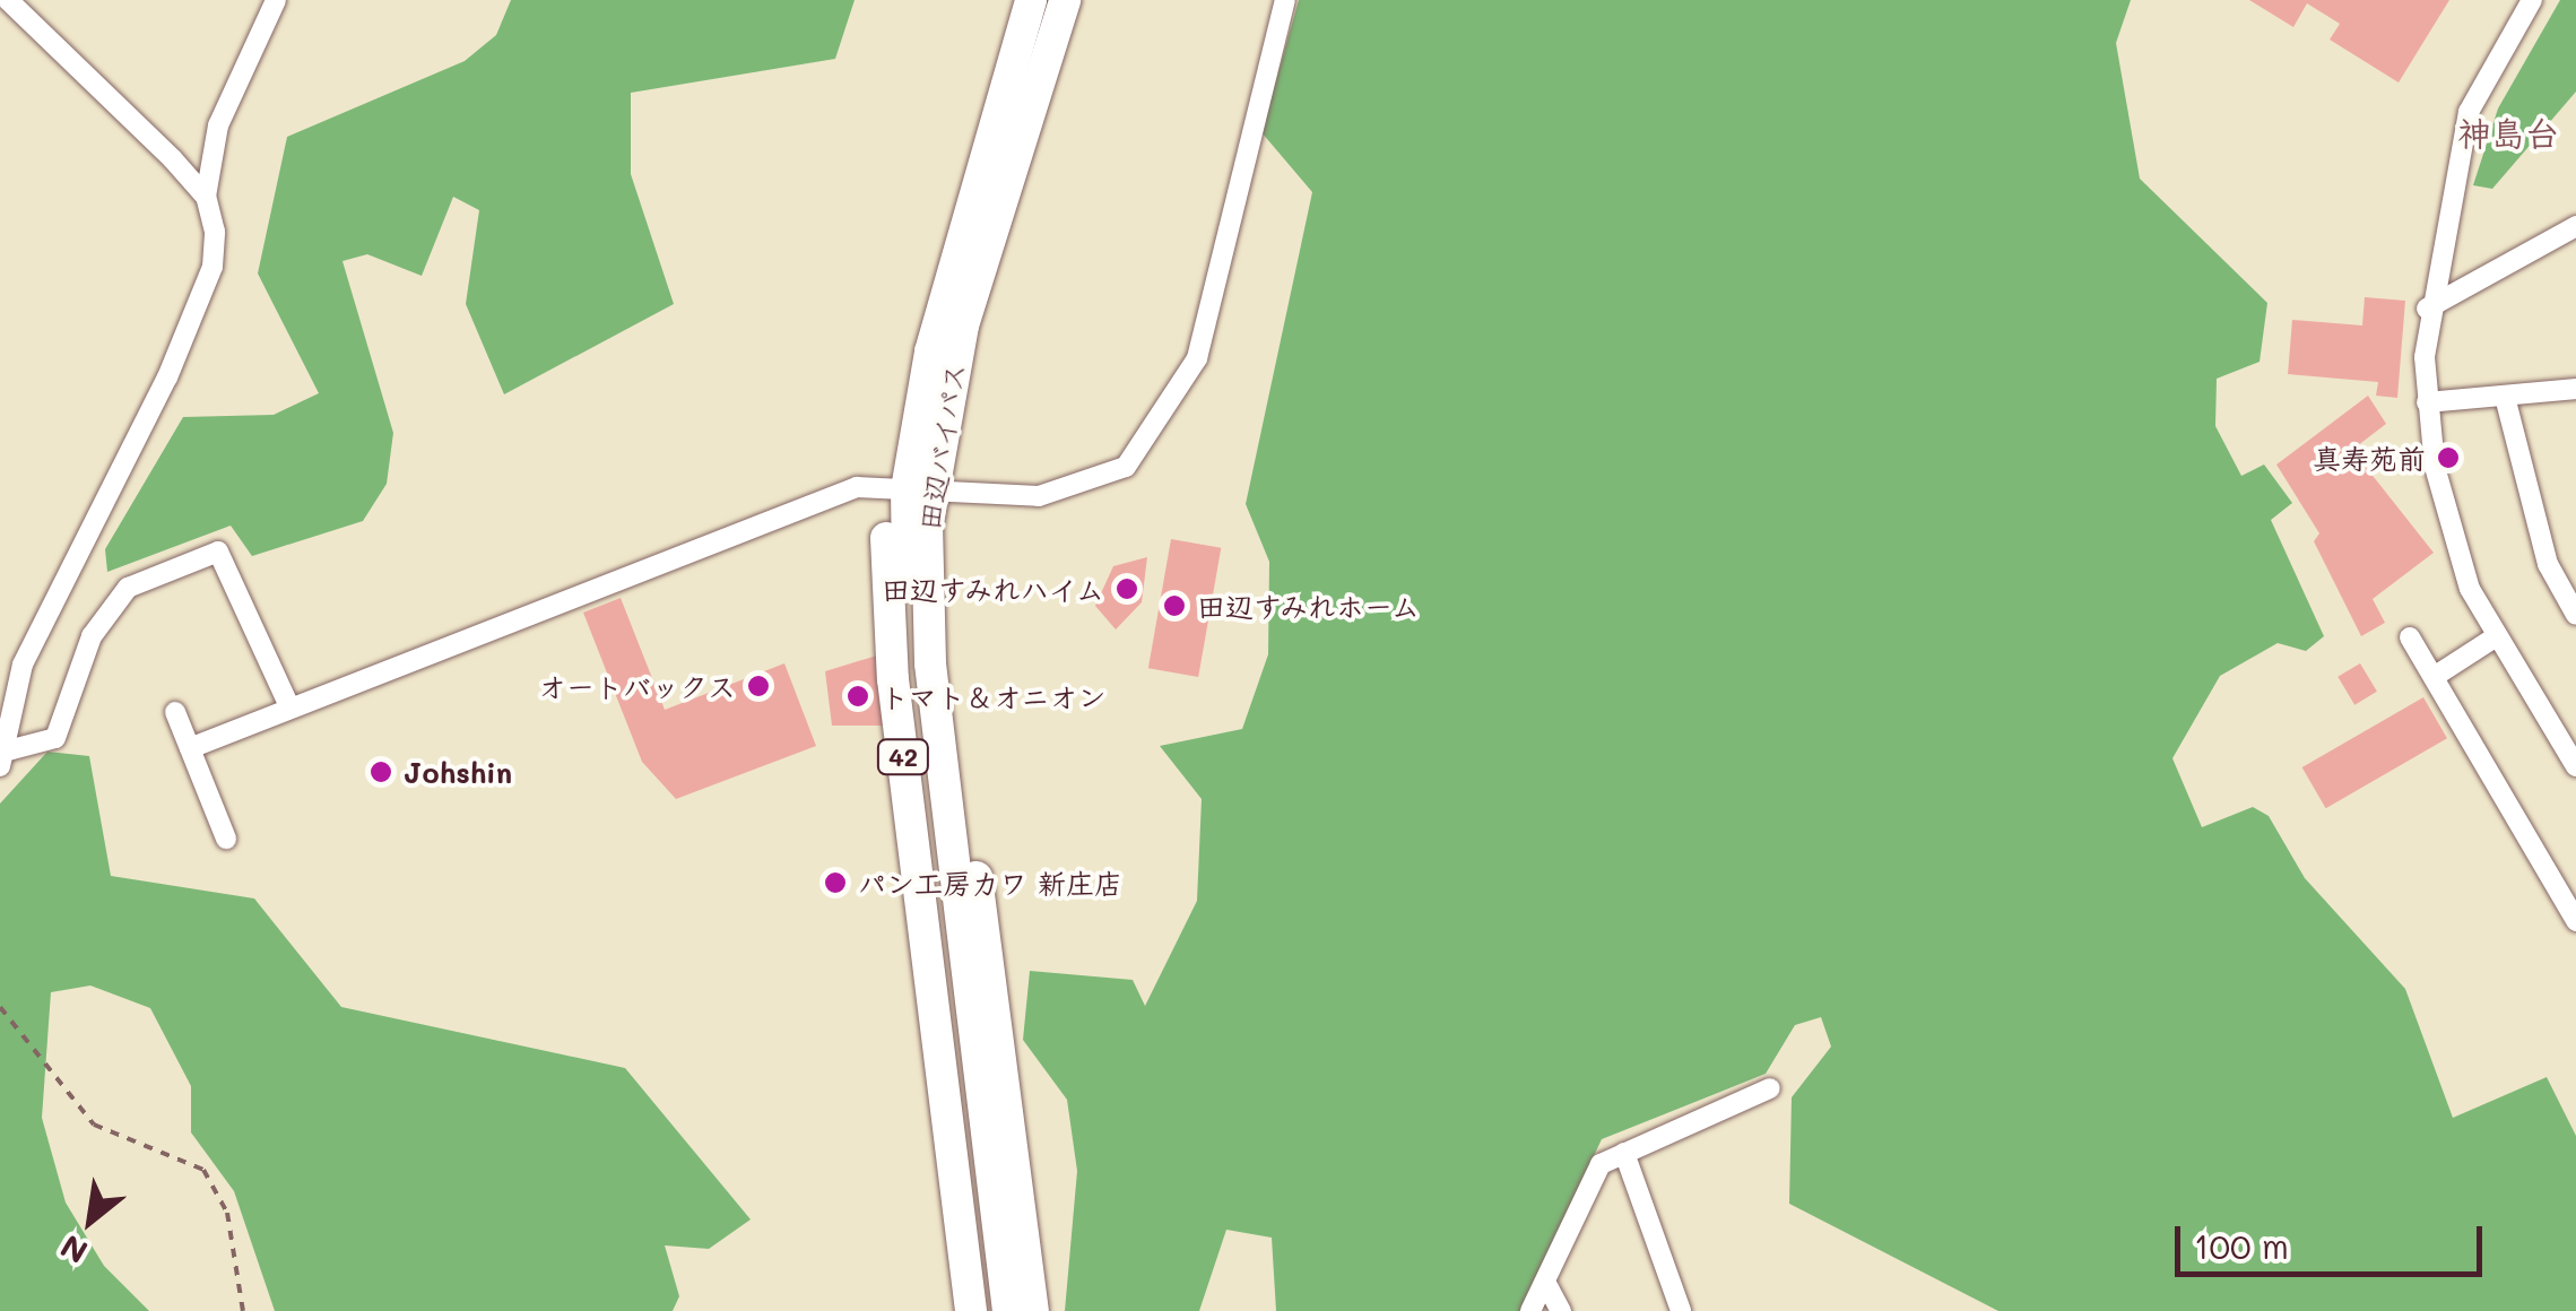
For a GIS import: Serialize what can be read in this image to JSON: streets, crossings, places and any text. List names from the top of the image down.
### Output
{
  "streets": {
    "highway": ["田辺バイパス", "42"]
  },
  "crossings": [
    ["田辺バイパス", "42"]
  ],
  "districts": ["神島台"],
  "places": [
    "真寿苑前",
    "田辺すみれハイム",
    "田辺すみれホーム",
    "オートバックス",
    "トマト＆オニオン",
    "Johshin",
    "パン工房カワ 新庄店"
  ],
  "scale_bar": "100 m",
  "north": "bottom left"
}
